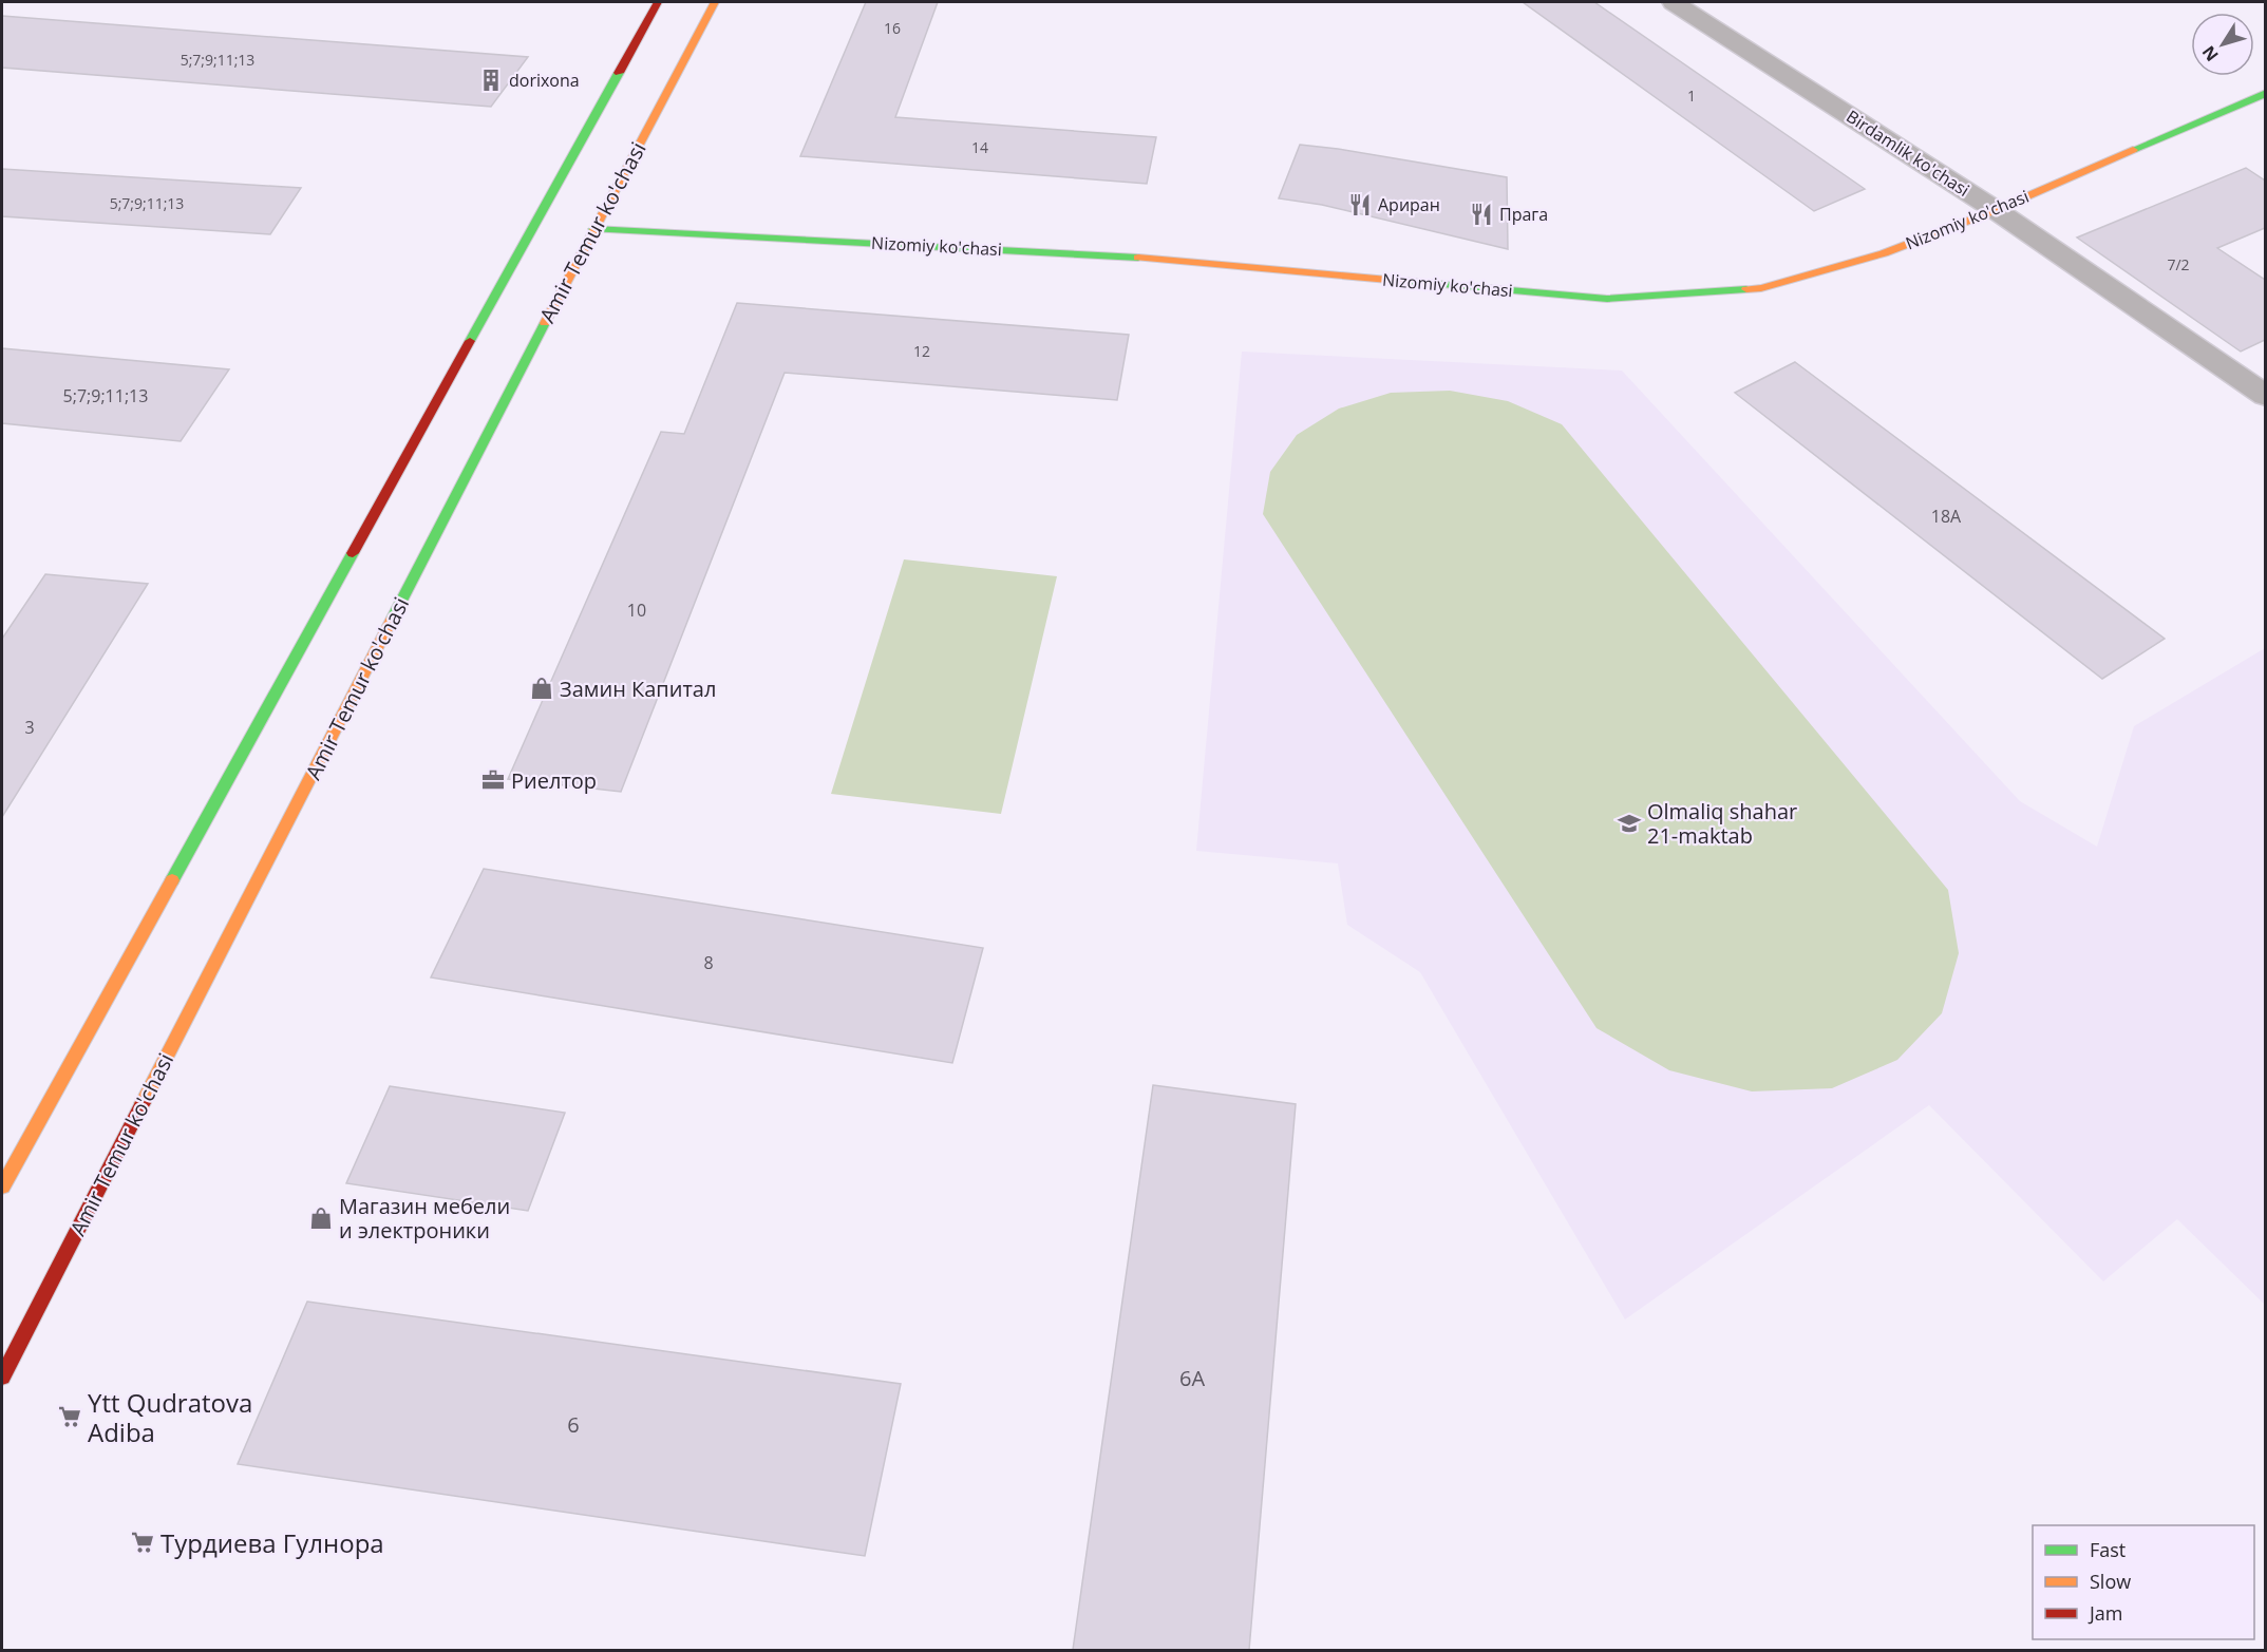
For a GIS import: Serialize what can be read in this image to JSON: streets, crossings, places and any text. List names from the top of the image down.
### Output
{
  "streets": {
    "main road": ["Nizomiy ko'chasi", "Amir Temur ko'chasi"],
    "street": ["Birdamlik ko'chasi"]
  },
  "crossings": [
    ["Birdamlik ko'chasi", "Nizomiy ko'chasi"],
    ["Nizomiy ko'chasi", "Amir Temur ko'chasi"]
  ],
  "places": {
    "building": ["dorixona"],
    "restaurant": ["Ариран", "Прага"],
    "shop": ["Замин Капитал", "Магазин мебели и электроники"],
    "office": ["Риелтор"],
    "school or university": ["Olmaliq shahar 21-maktab"],
    "supermarket": ["Ytt Qudratova Adiba", "Турдиева Гулнора"]
  },
  "house_numbers": [
    "16",
    "5;7;9;11;13",
    "1",
    "14",
    "5;7;9;11;13",
    "7/2",
    "12",
    "5;7;9;11;13",
    "18А",
    "10",
    "3",
    "8",
    "6А",
    "6"
  ],
  "legend": ["Fast", "Slow", "Jam"],
  "north": "bottom left"
}
